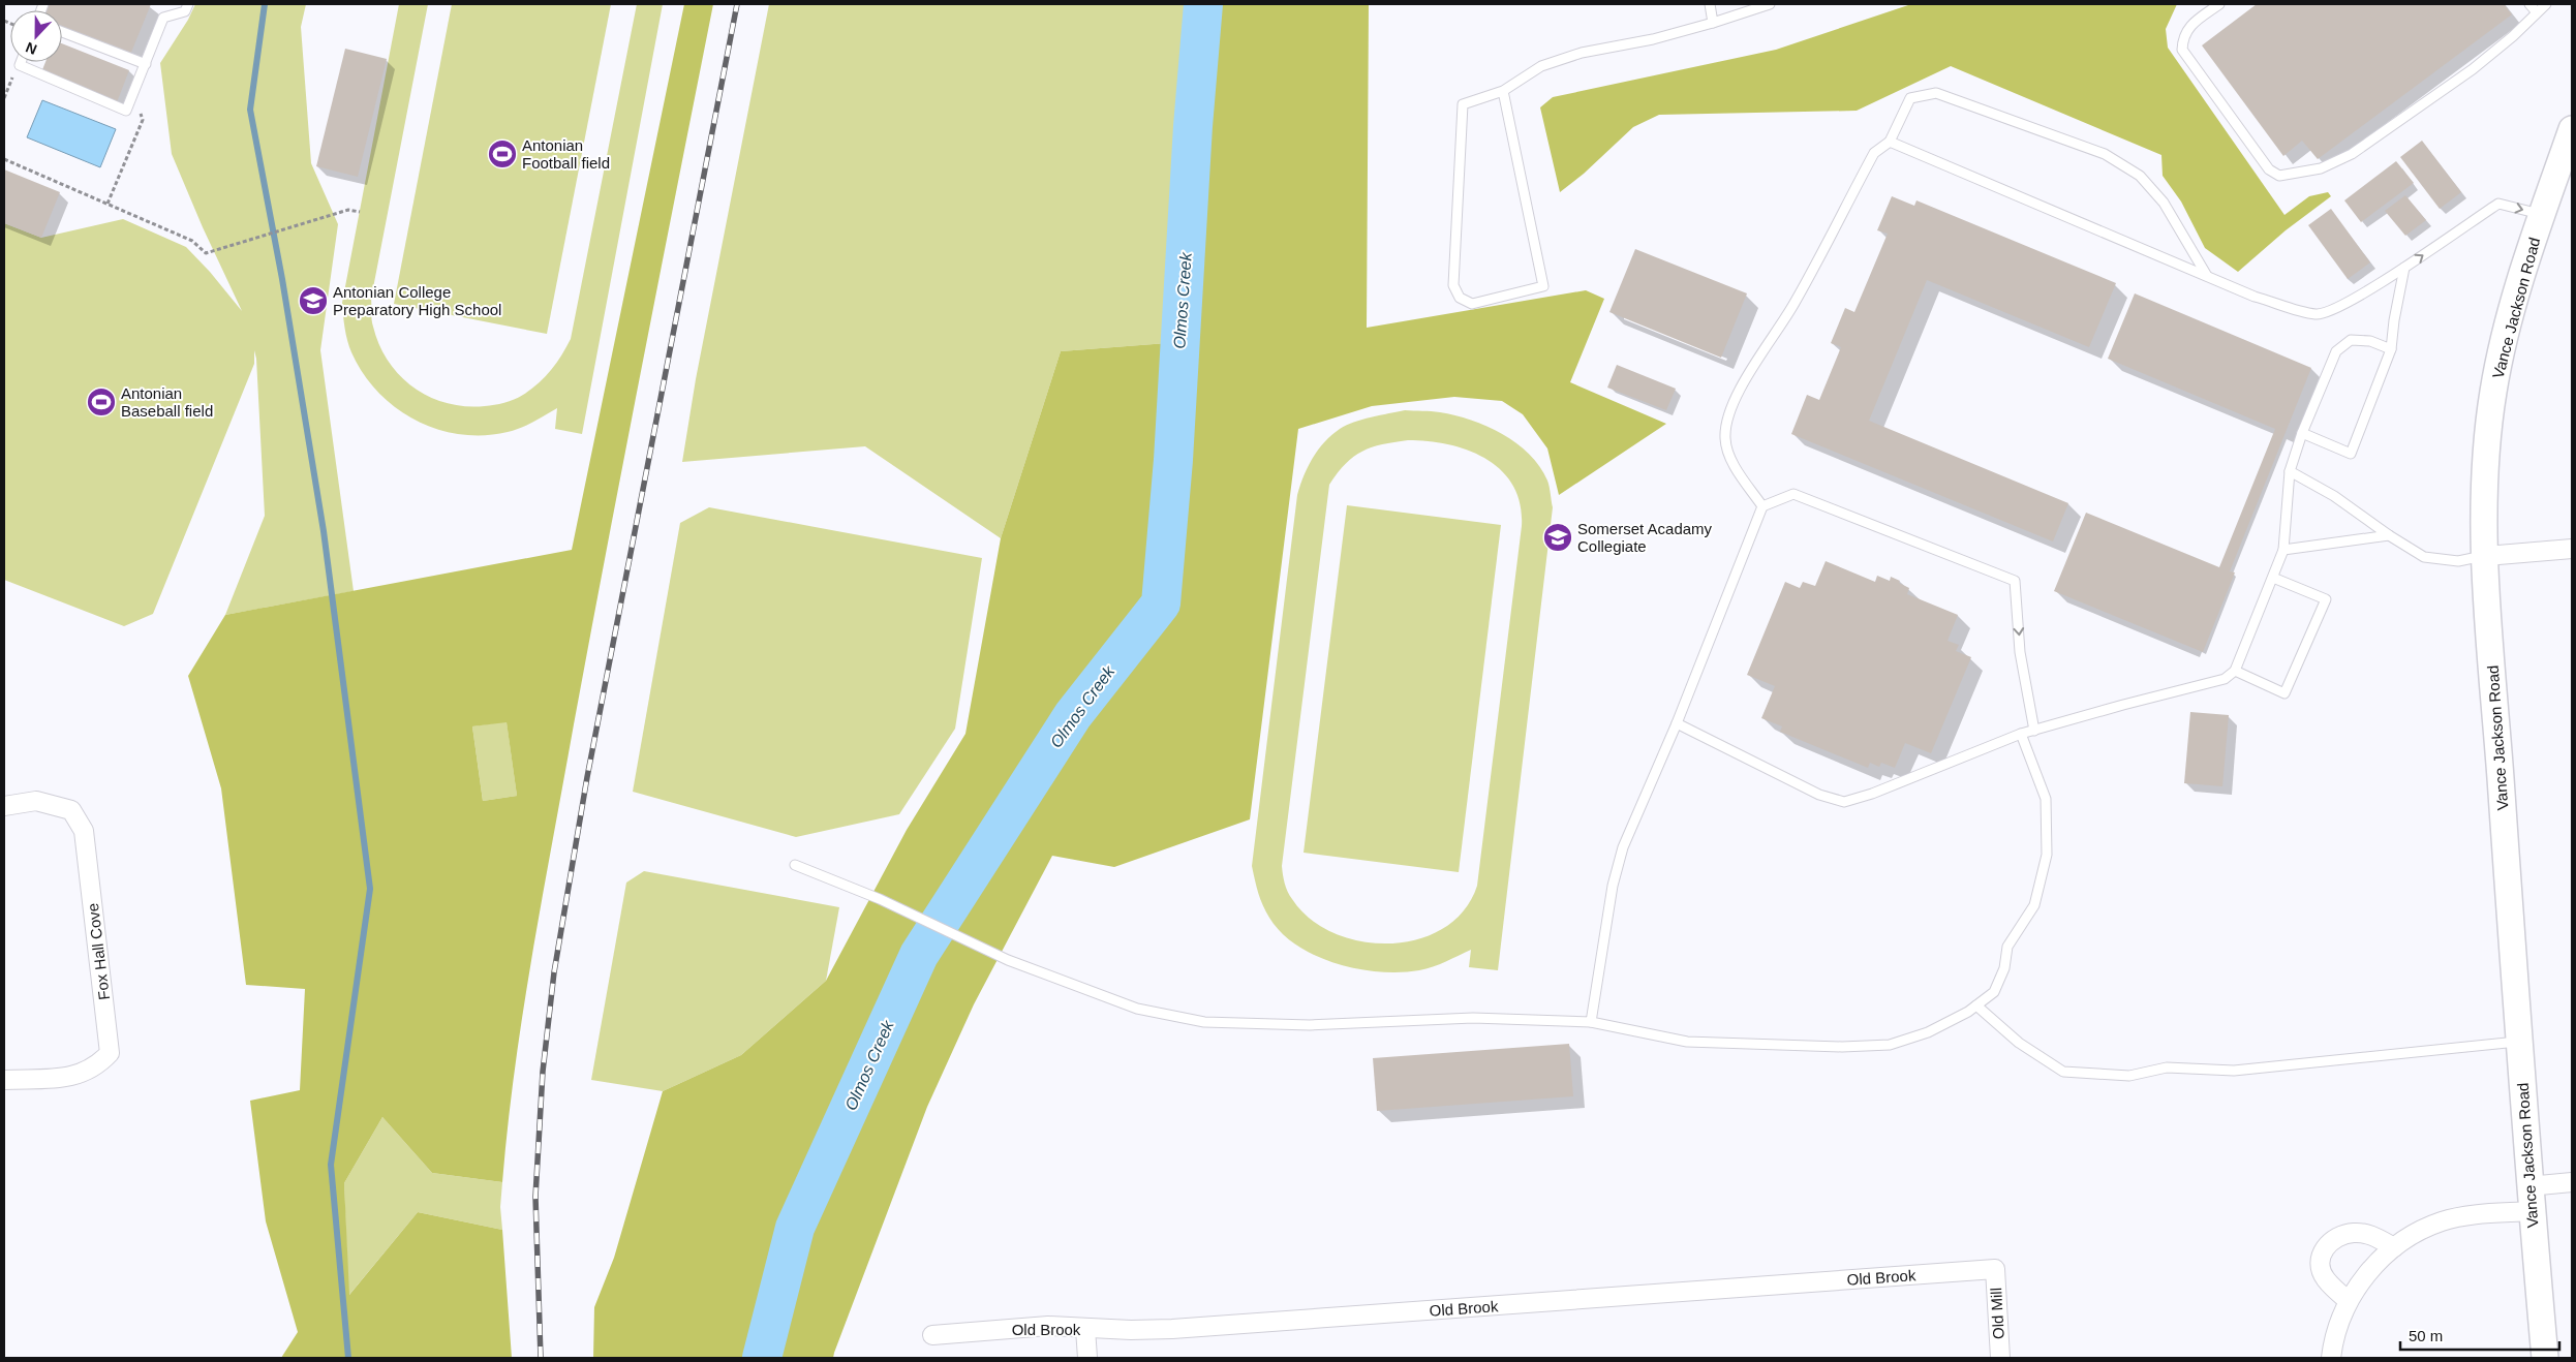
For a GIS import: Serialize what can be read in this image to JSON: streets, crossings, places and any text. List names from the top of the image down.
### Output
{
  "streets": {
    "main road": ["Vance Jackson Road"],
    "street": ["Fox Hall Cove", "Old Brook", "Old Mill"]
  },
  "crossings": [
    ["Old Brook", "Old Mill"]
  ],
  "water": ["Olmos Creek"],
  "places": {
    "sports": ["Antonian Football field", "Antonian Baseball field"],
    "school or university": ["Antonian College Preparatory High School", "Somerset Acadamy Collegiate"]
  },
  "scale_bar": "50 m",
  "north": "bottom"
}
